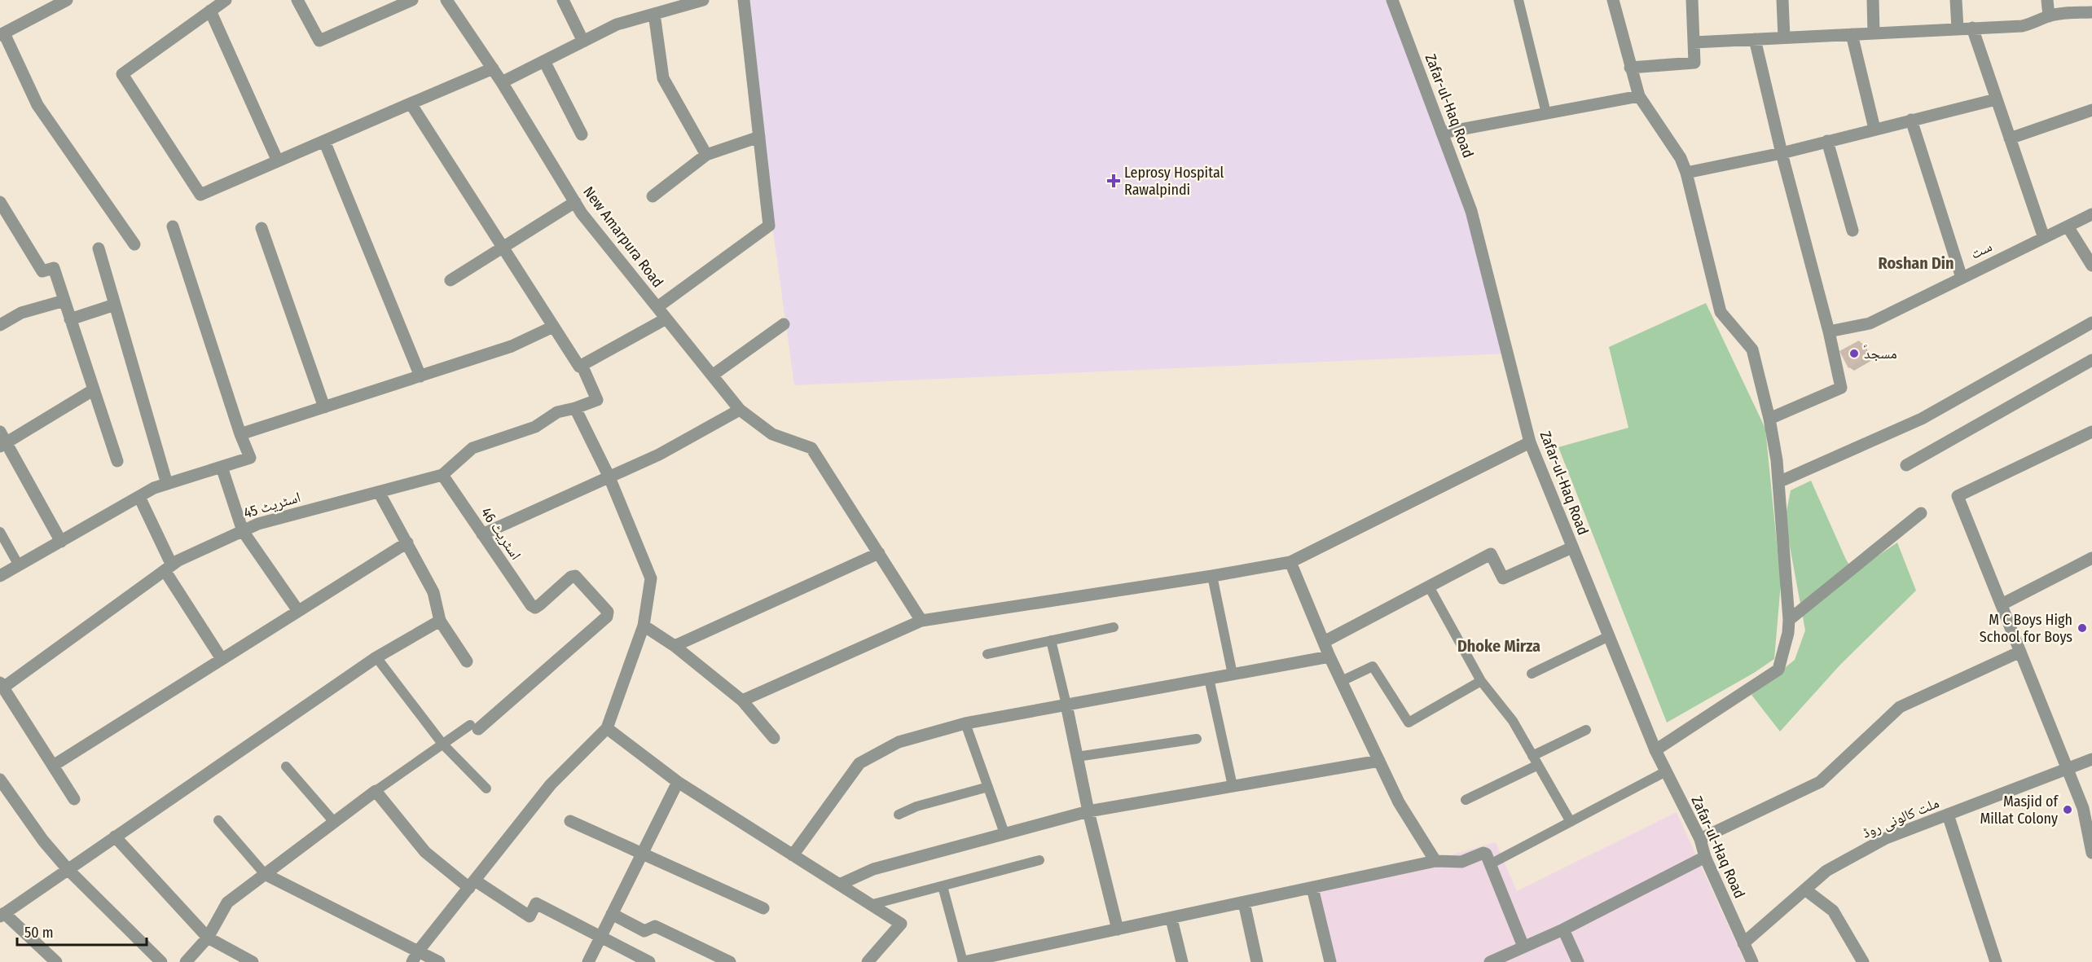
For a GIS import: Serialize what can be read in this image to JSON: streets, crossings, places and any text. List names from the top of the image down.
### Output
{
  "streets": {
    "street": [
      "Zafar-ul-Haq Road",
      "New Amarpura Road",
      "ست",
      "اسٹریٹ 45",
      "اسٹریٹ 46",
      "ملت کالونی روڈ"
    ]
  },
  "crossings": [
    ["Zafar-ul-Haq Road", "ملت کالونی روڈ"],
    ["اسٹریٹ 45", "اسٹریٹ 46"]
  ],
  "districts": ["Roshan Din", "Dhoke Mirza"],
  "places": {
    "health": ["Leprosy Hospital Rawalpindi"],
    "other": ["ؐمسجد", "M C Boys High School for Boys", "Masjid of Millat Colony"]
  },
  "scale_bar": "50 m"
}
